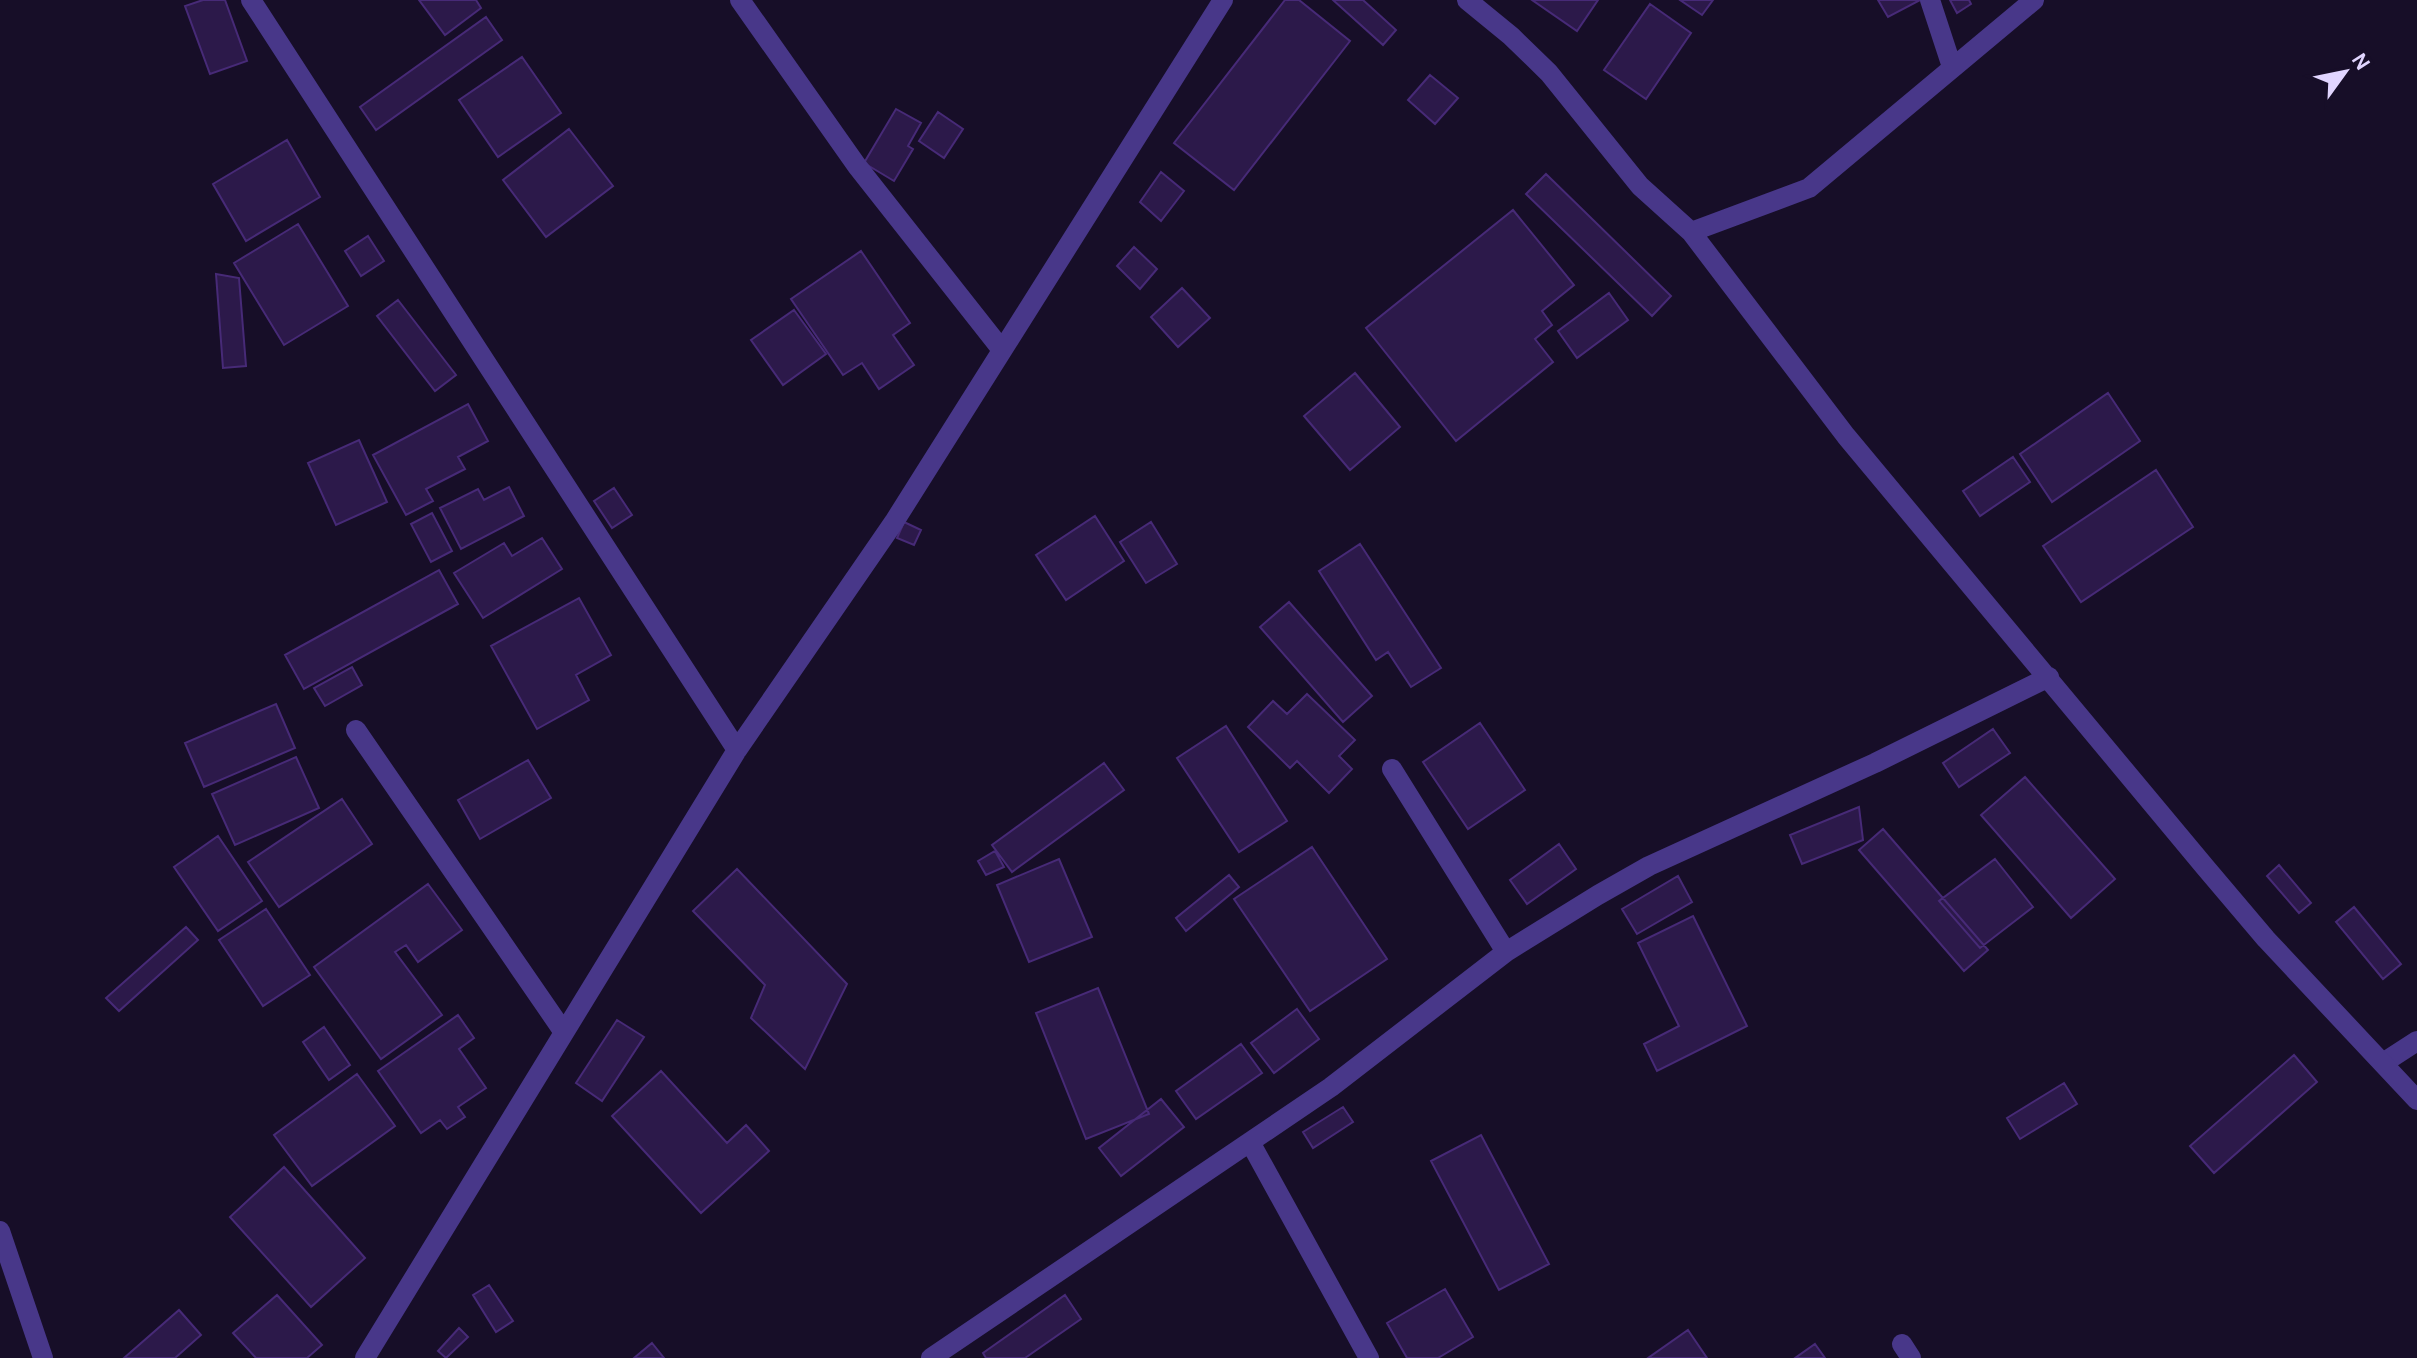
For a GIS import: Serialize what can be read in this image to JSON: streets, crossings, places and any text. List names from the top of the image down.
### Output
{
  "north": "top right"
}
